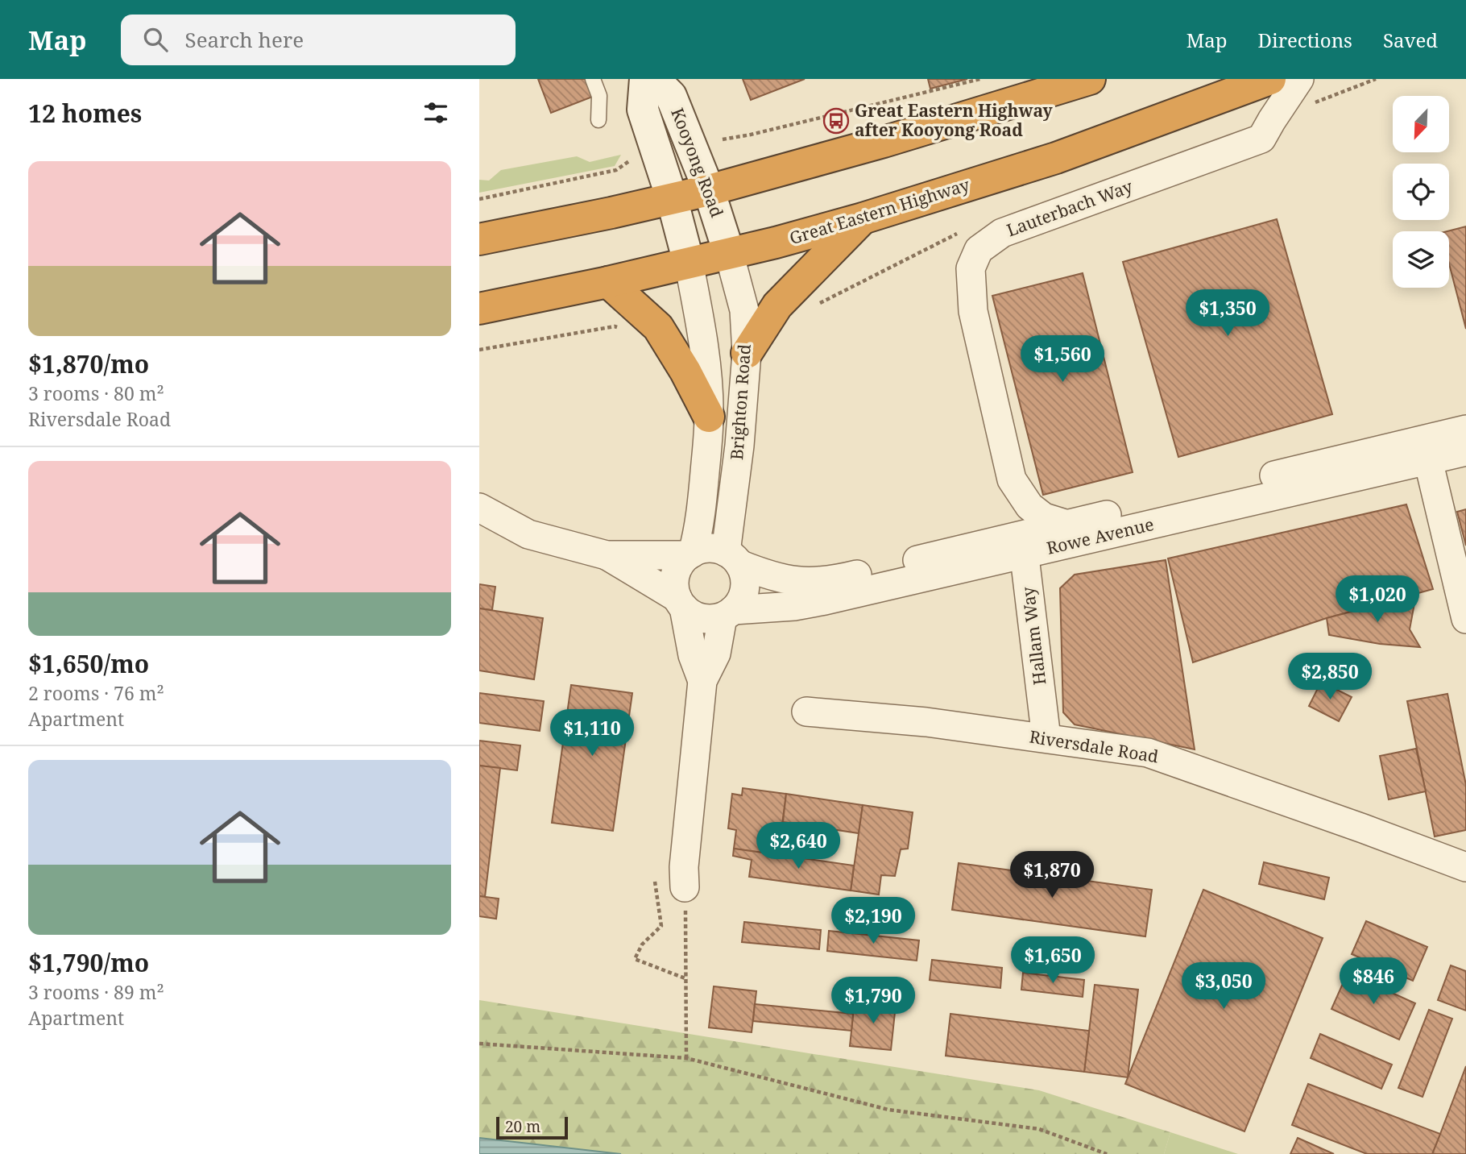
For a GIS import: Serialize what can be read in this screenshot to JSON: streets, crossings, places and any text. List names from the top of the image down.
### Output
{
  "streets": {
    "highway": ["Great Eastern Highway"],
    "street": [
      "Kooyong Road",
      "Lauterbach Way",
      "Brighton Road",
      "Rowe Avenue",
      "Hallam Way",
      "Riversdale Road"
    ]
  },
  "crossings": [
    ["Kooyong Road", "Great Eastern Highway"],
    ["Kooyong Road", "Brighton Road"],
    ["Lauterbach Way", "Rowe Avenue"],
    ["Great Eastern Highway", "Brighton Road"],
    ["Brighton Road", "Rowe Avenue"],
    ["Rowe Avenue", "Hallam Way"],
    ["Hallam Way", "Riversdale Road"]
  ],
  "places": {
    "bus stop": ["Great Eastern Highway after Kooyong Road"]
  },
  "scale_bar": "20 m",
  "north": "bottom left",
  "page": {
    "header": "Map",
    "search": "Search here",
    "nav": ["Map", "Directions", "Saved"],
    "heading": "12 homes",
    "list": [
      {
        "name": "$1,870/mo",
        "note": "3 rooms · 80 m² · Riversdale Road"
      },
      {
        "name": "$1,650/mo",
        "note": "2 rooms · 76 m² · Apartment"
      },
      {
        "name": "$1,790/mo",
        "note": "3 rooms · 89 m² · Apartment"
      }
    ],
    "price": [
      "$1,350",
      "$1,560",
      "$1,020",
      "$2,850",
      "$1,110",
      "$2,640",
      "$1,870",
      "$2,190",
      "$1,650",
      "$846",
      "$3,050",
      "$1,790"
    ],
    "scale": "20 m"
  }
}
